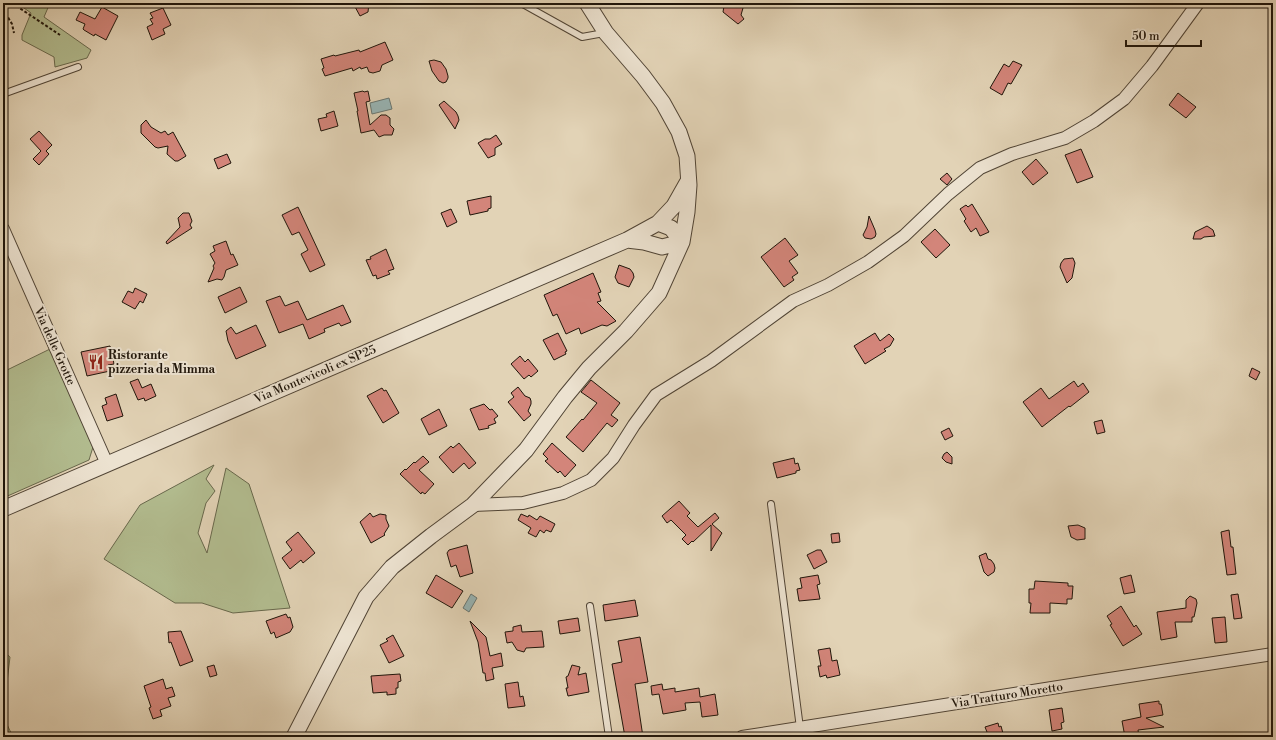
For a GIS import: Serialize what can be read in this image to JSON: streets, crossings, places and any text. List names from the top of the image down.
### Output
{
  "streets": {
    "street": ["Via delle Grotte", "Via Montevicoli ex SP25", "Via Tratturo Moretto"]
  },
  "crossings": [
    ["Via delle Grotte", "Via Montevicoli ex SP25"]
  ],
  "places": {
    "restaurant": ["Ristorante pizzeria da Mimma"]
  },
  "scale_bar": "50 m"
}
